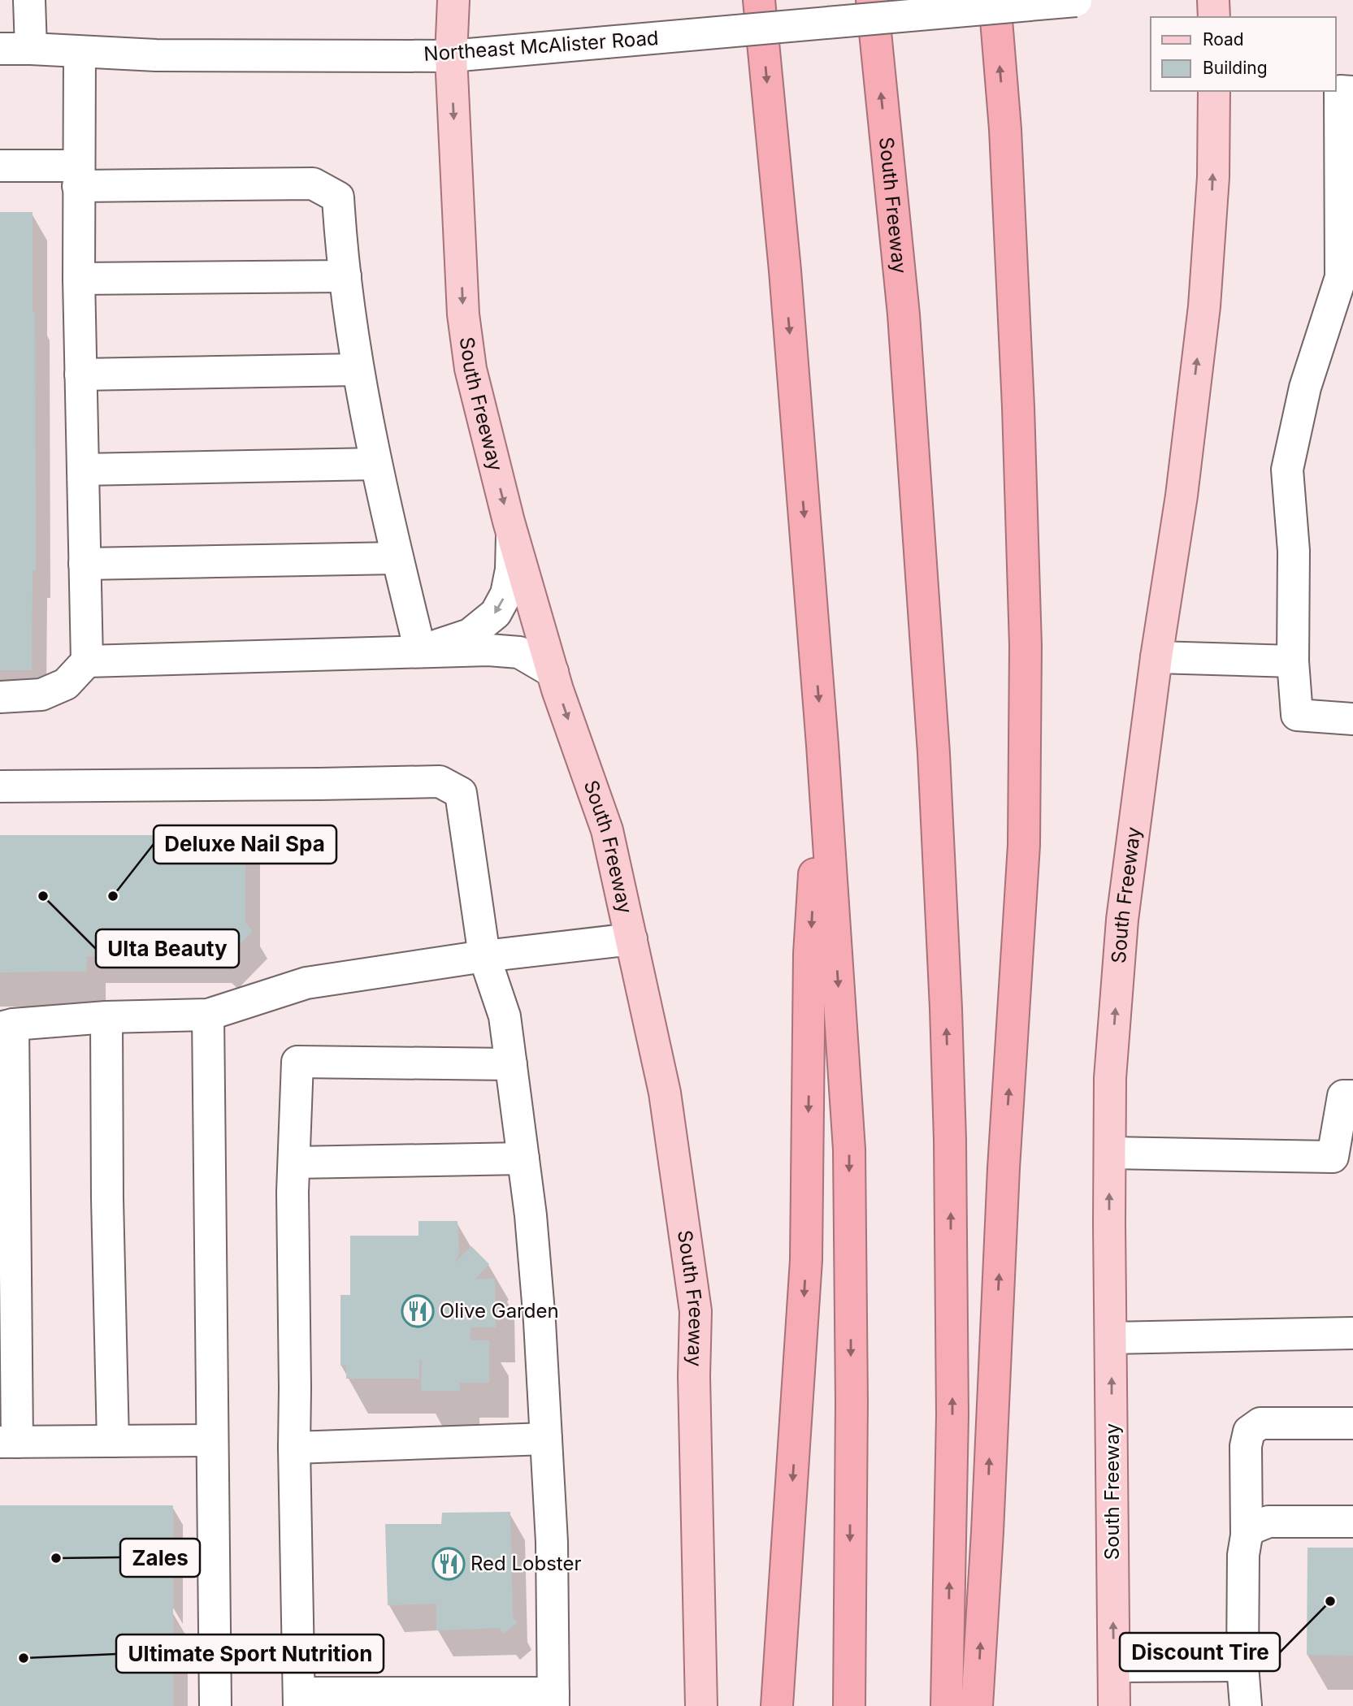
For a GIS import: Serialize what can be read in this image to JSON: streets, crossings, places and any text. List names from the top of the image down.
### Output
{
  "streets": {
    "highway": ["South Freeway"],
    "street": ["Northeast McAlister Road"]
  },
  "crossings": [
    ["Northeast McAlister Road", "South Freeway"]
  ],
  "places": {
    "other": [
      "Ulta Beauty",
      "Deluxe Nail Spa",
      "Zales",
      "Discount Tire",
      "Ultimate Sport Nutrition"
    ],
    "restaurant": ["Olive Garden", "Red Lobster"]
  },
  "legend": ["Road", "Building"]
}
